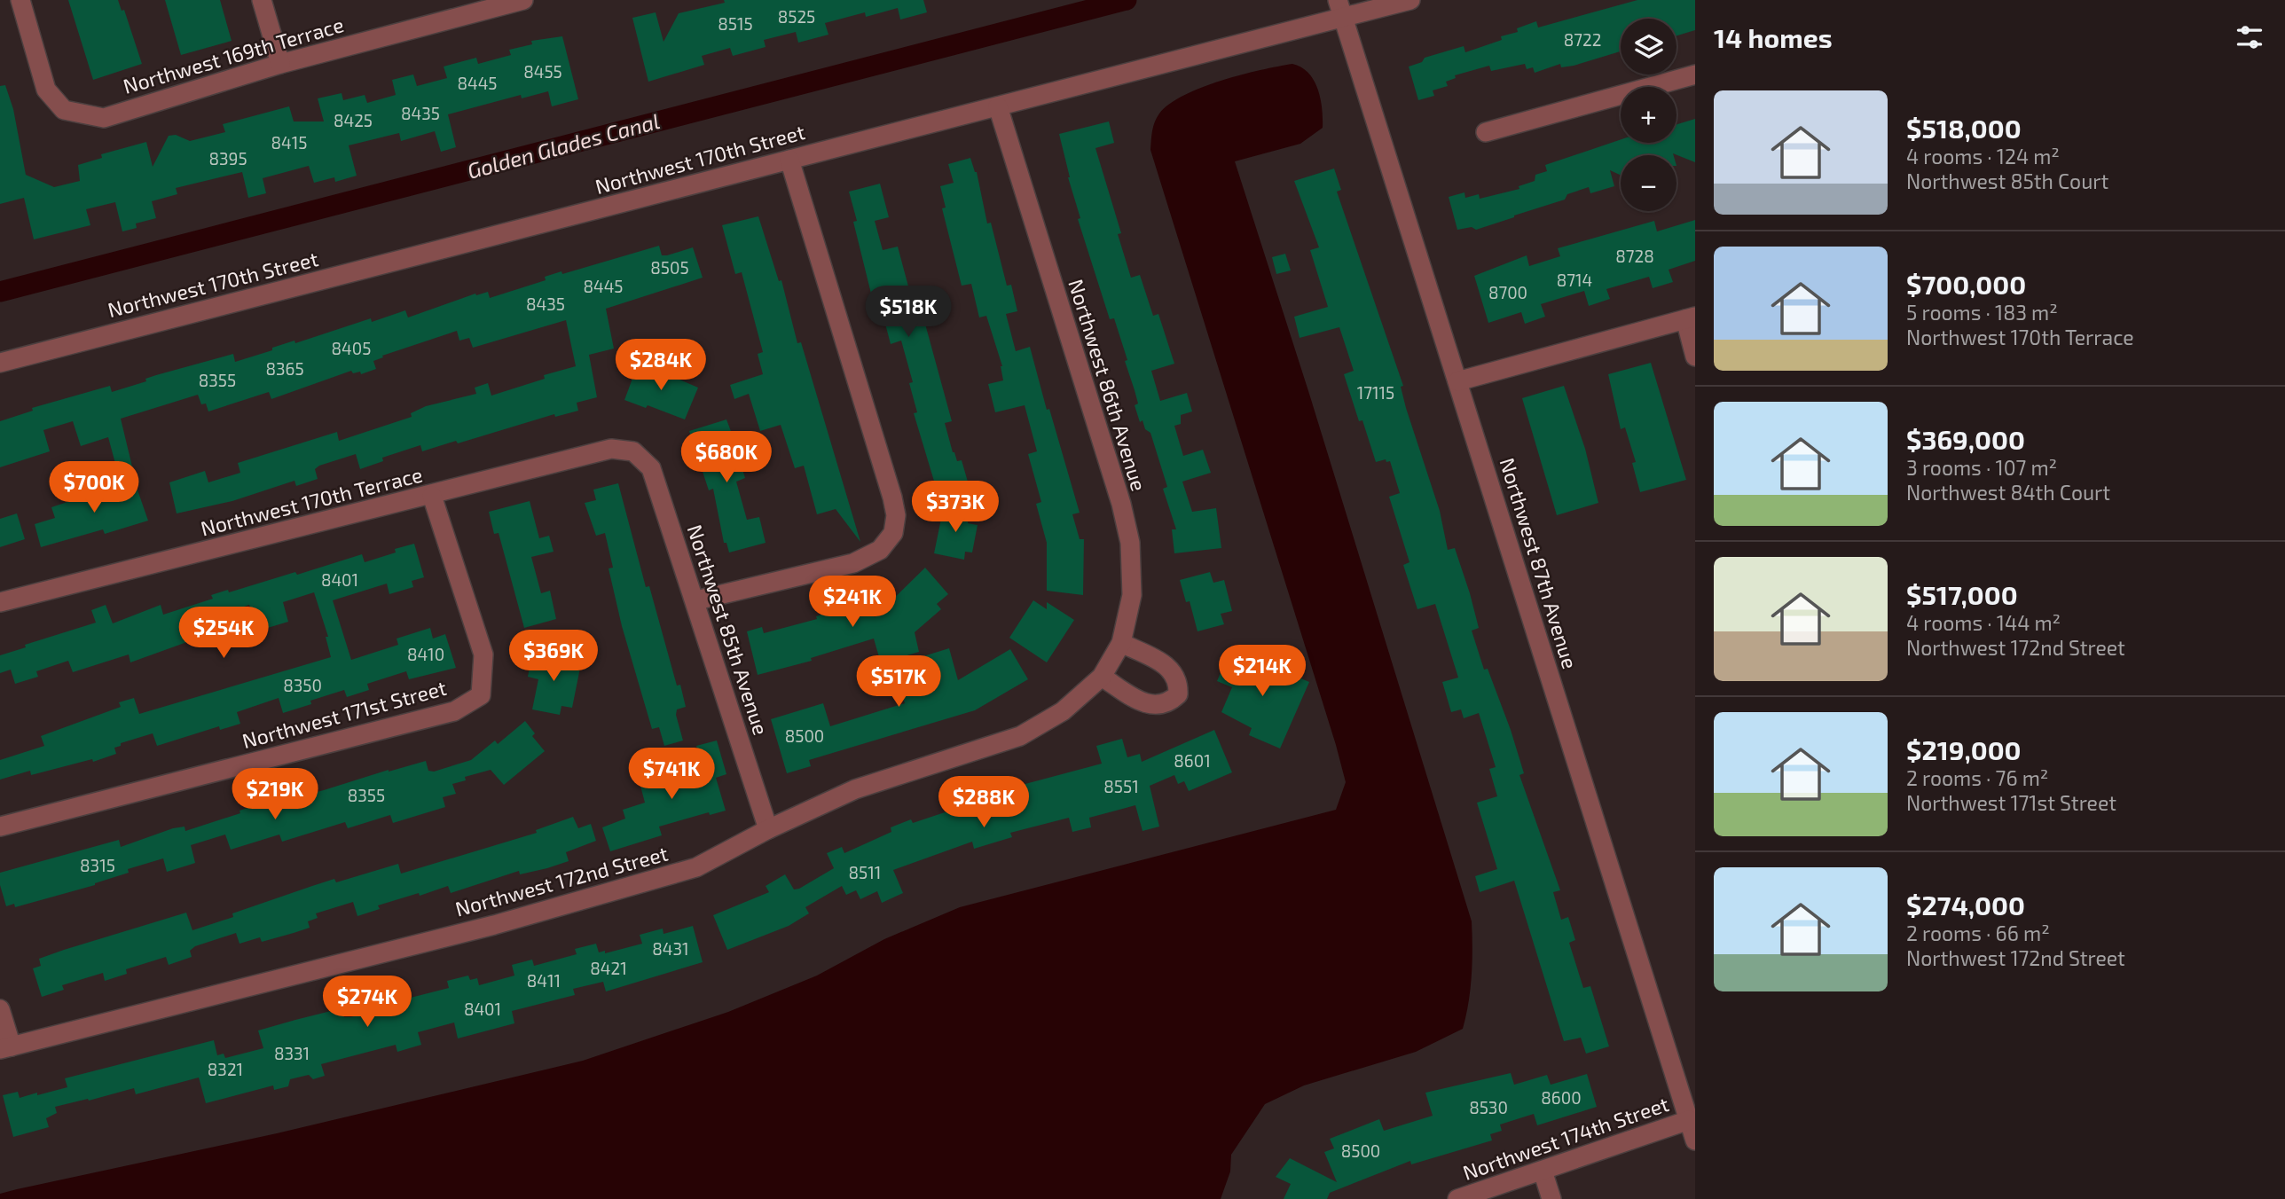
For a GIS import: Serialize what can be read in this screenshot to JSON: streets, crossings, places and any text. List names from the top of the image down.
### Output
{
  "streets": {
    "street": [
      "Northwest 169th Terrace",
      "Northwest 170th Street",
      "Northwest 86th Avenue",
      "Northwest 170th Terrace",
      "Northwest 87th Avenue",
      "Northwest 85th Avenue",
      "Northwest 171st Street",
      "Northwest 172nd Street",
      "Northwest 174th Street"
    ]
  },
  "crossings": [
    ["Northwest 170th Street", "Northwest 86th Avenue"],
    ["Northwest 170th Street", "Northwest 87th Avenue"],
    ["Northwest 86th Avenue", "Northwest 172nd Street"],
    ["Northwest 170th Terrace", "Northwest 85th Avenue"],
    ["Northwest 170th Terrace", "Northwest 171st Street"],
    ["Northwest 87th Avenue", "Northwest 174th Street"],
    ["Northwest 85th Avenue", "Northwest 172nd Street"]
  ],
  "water": ["Golden Glades Canal"],
  "house_numbers": [
    "8525",
    "8515",
    "8722",
    "8455",
    "8445",
    "8435",
    "8425",
    "8415",
    "8395",
    "8728",
    "8505",
    "8714",
    "8445",
    "8700",
    "8435",
    "8405",
    "8365",
    "8355",
    "17115",
    "8401",
    "8410",
    "8350",
    "8500",
    "8601",
    "8551",
    "8355",
    "8315",
    "8511",
    "8431",
    "8421",
    "8411",
    "8401",
    "8331",
    "8321",
    "8600",
    "8530",
    "8500"
  ],
  "page": {
    "heading": "14 homes",
    "map_buttons": ["+", "−"],
    "list": [
      {
        "name": "$518,000",
        "note": "4 rooms · 124 m² · Northwest 85th Court"
      },
      {
        "name": "$700,000",
        "note": "5 rooms · 183 m² · Northwest 170th Terrace"
      },
      {
        "name": "$369,000",
        "note": "3 rooms · 107 m² · Northwest 84th Court"
      },
      {
        "name": "$517,000",
        "note": "4 rooms · 144 m² · Northwest 172nd Street"
      },
      {
        "name": "$219,000",
        "note": "2 rooms · 76 m² · Northwest 171st Street"
      },
      {
        "name": "$274,000",
        "note": "2 rooms · 66 m² · Northwest 172nd Street"
      }
    ],
    "price": [
      "$518K",
      "$284K",
      "$680K",
      "$700K",
      "$373K",
      "$241K",
      "$254K",
      "$369K",
      "$214K",
      "$517K",
      "$741K",
      "$219K",
      "$288K",
      "$274K"
    ]
  }
}
